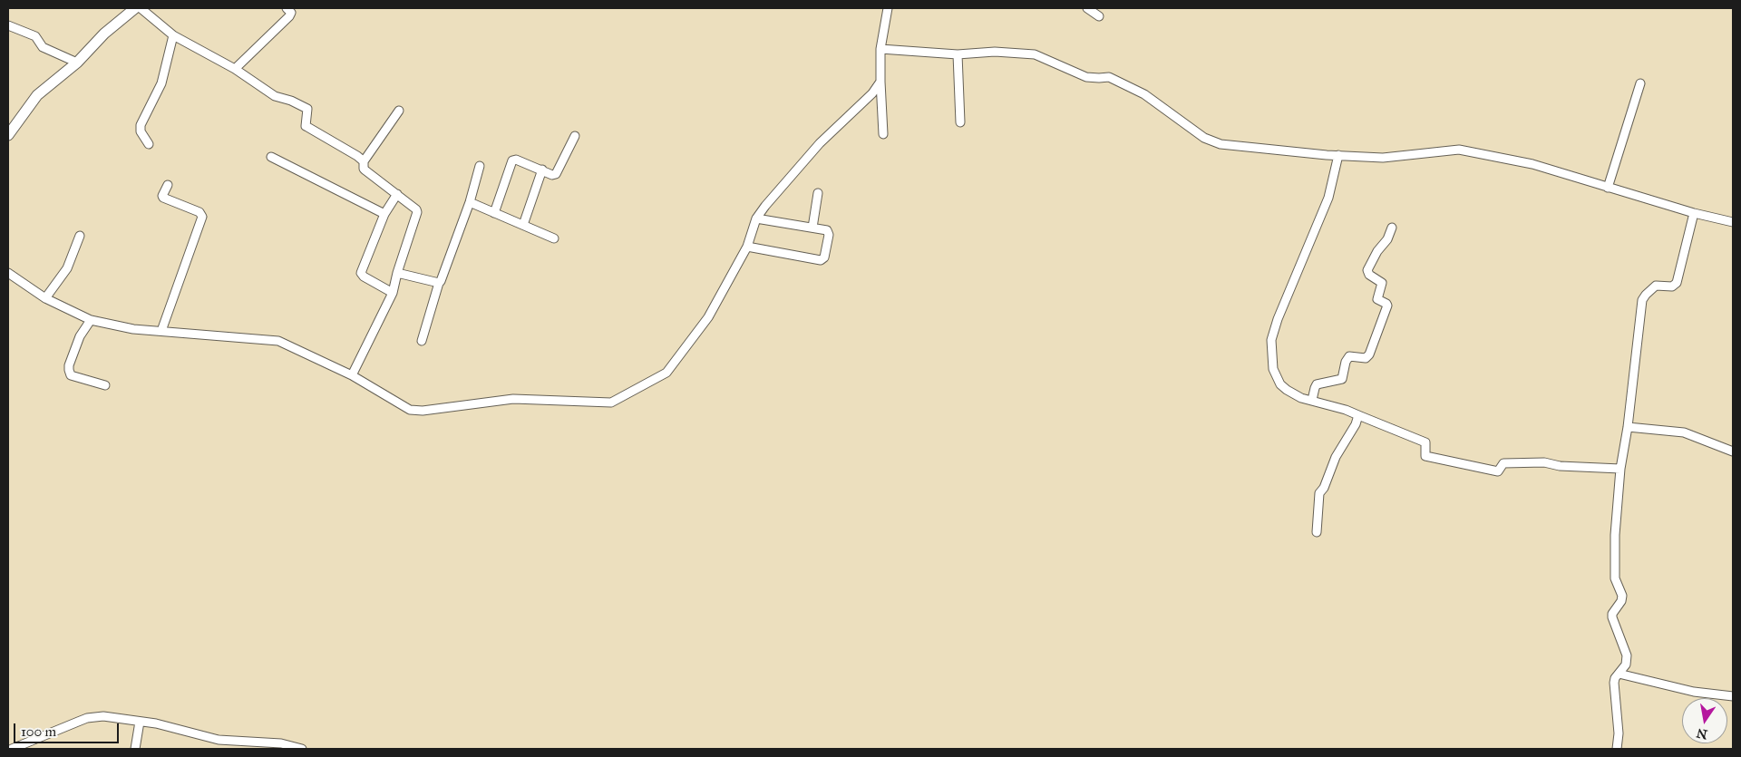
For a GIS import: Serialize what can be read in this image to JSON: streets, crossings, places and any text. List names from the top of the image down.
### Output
{
  "scale_bar": "100 m",
  "north": "bottom"
}
